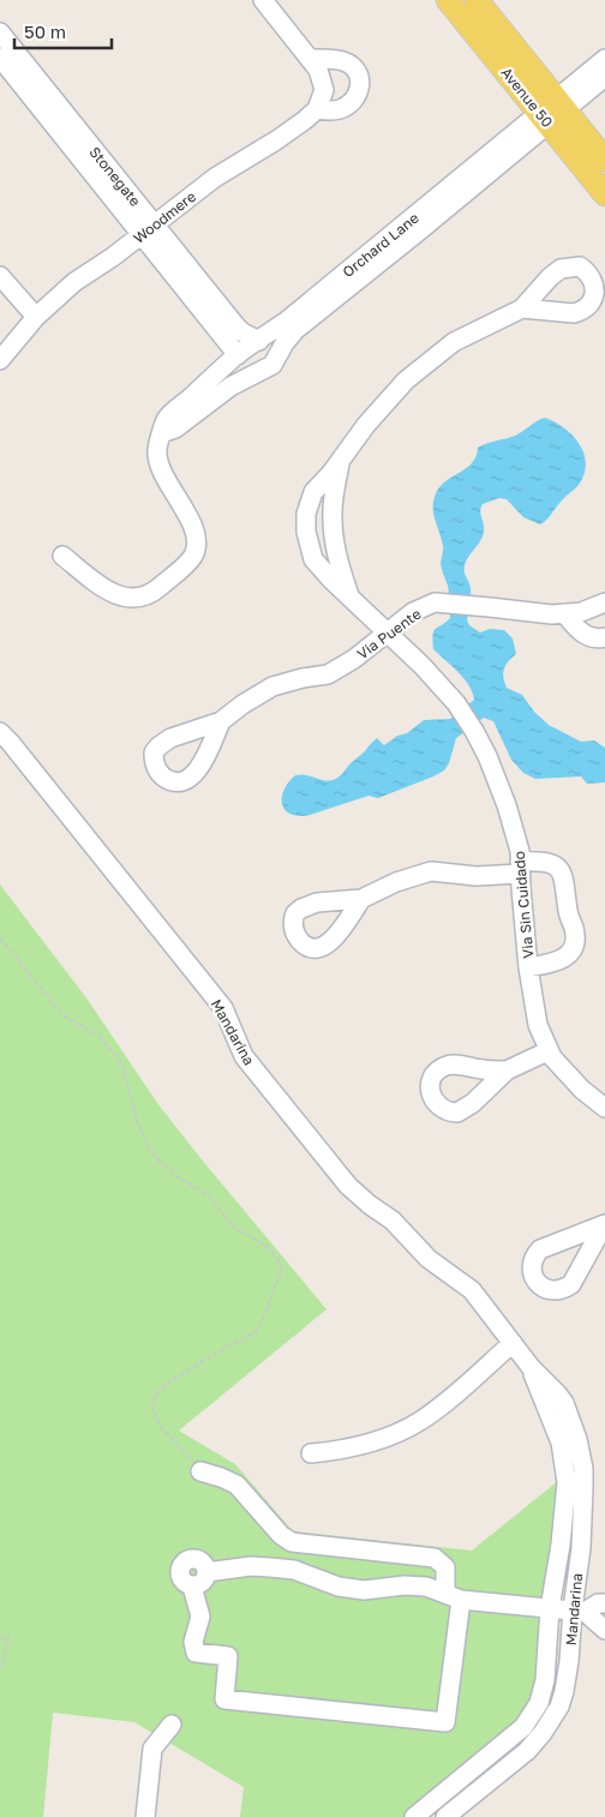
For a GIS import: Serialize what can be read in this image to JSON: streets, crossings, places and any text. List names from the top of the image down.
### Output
{
  "streets": {
    "main road": ["Avenue 50"],
    "street": [
      "Stonegate",
      "Woodmere",
      "Orchard Lane",
      "Via Puente",
      "Via Sin Cuidado",
      "Mandarina"
    ]
  },
  "crossings": [
    ["Avenue 50", "Orchard Lane"],
    ["Stonegate", "Woodmere"],
    ["Stonegate", "Orchard Lane"],
    ["Via Puente", "Via Sin Cuidado"]
  ],
  "scale_bar": "50 m"
}
